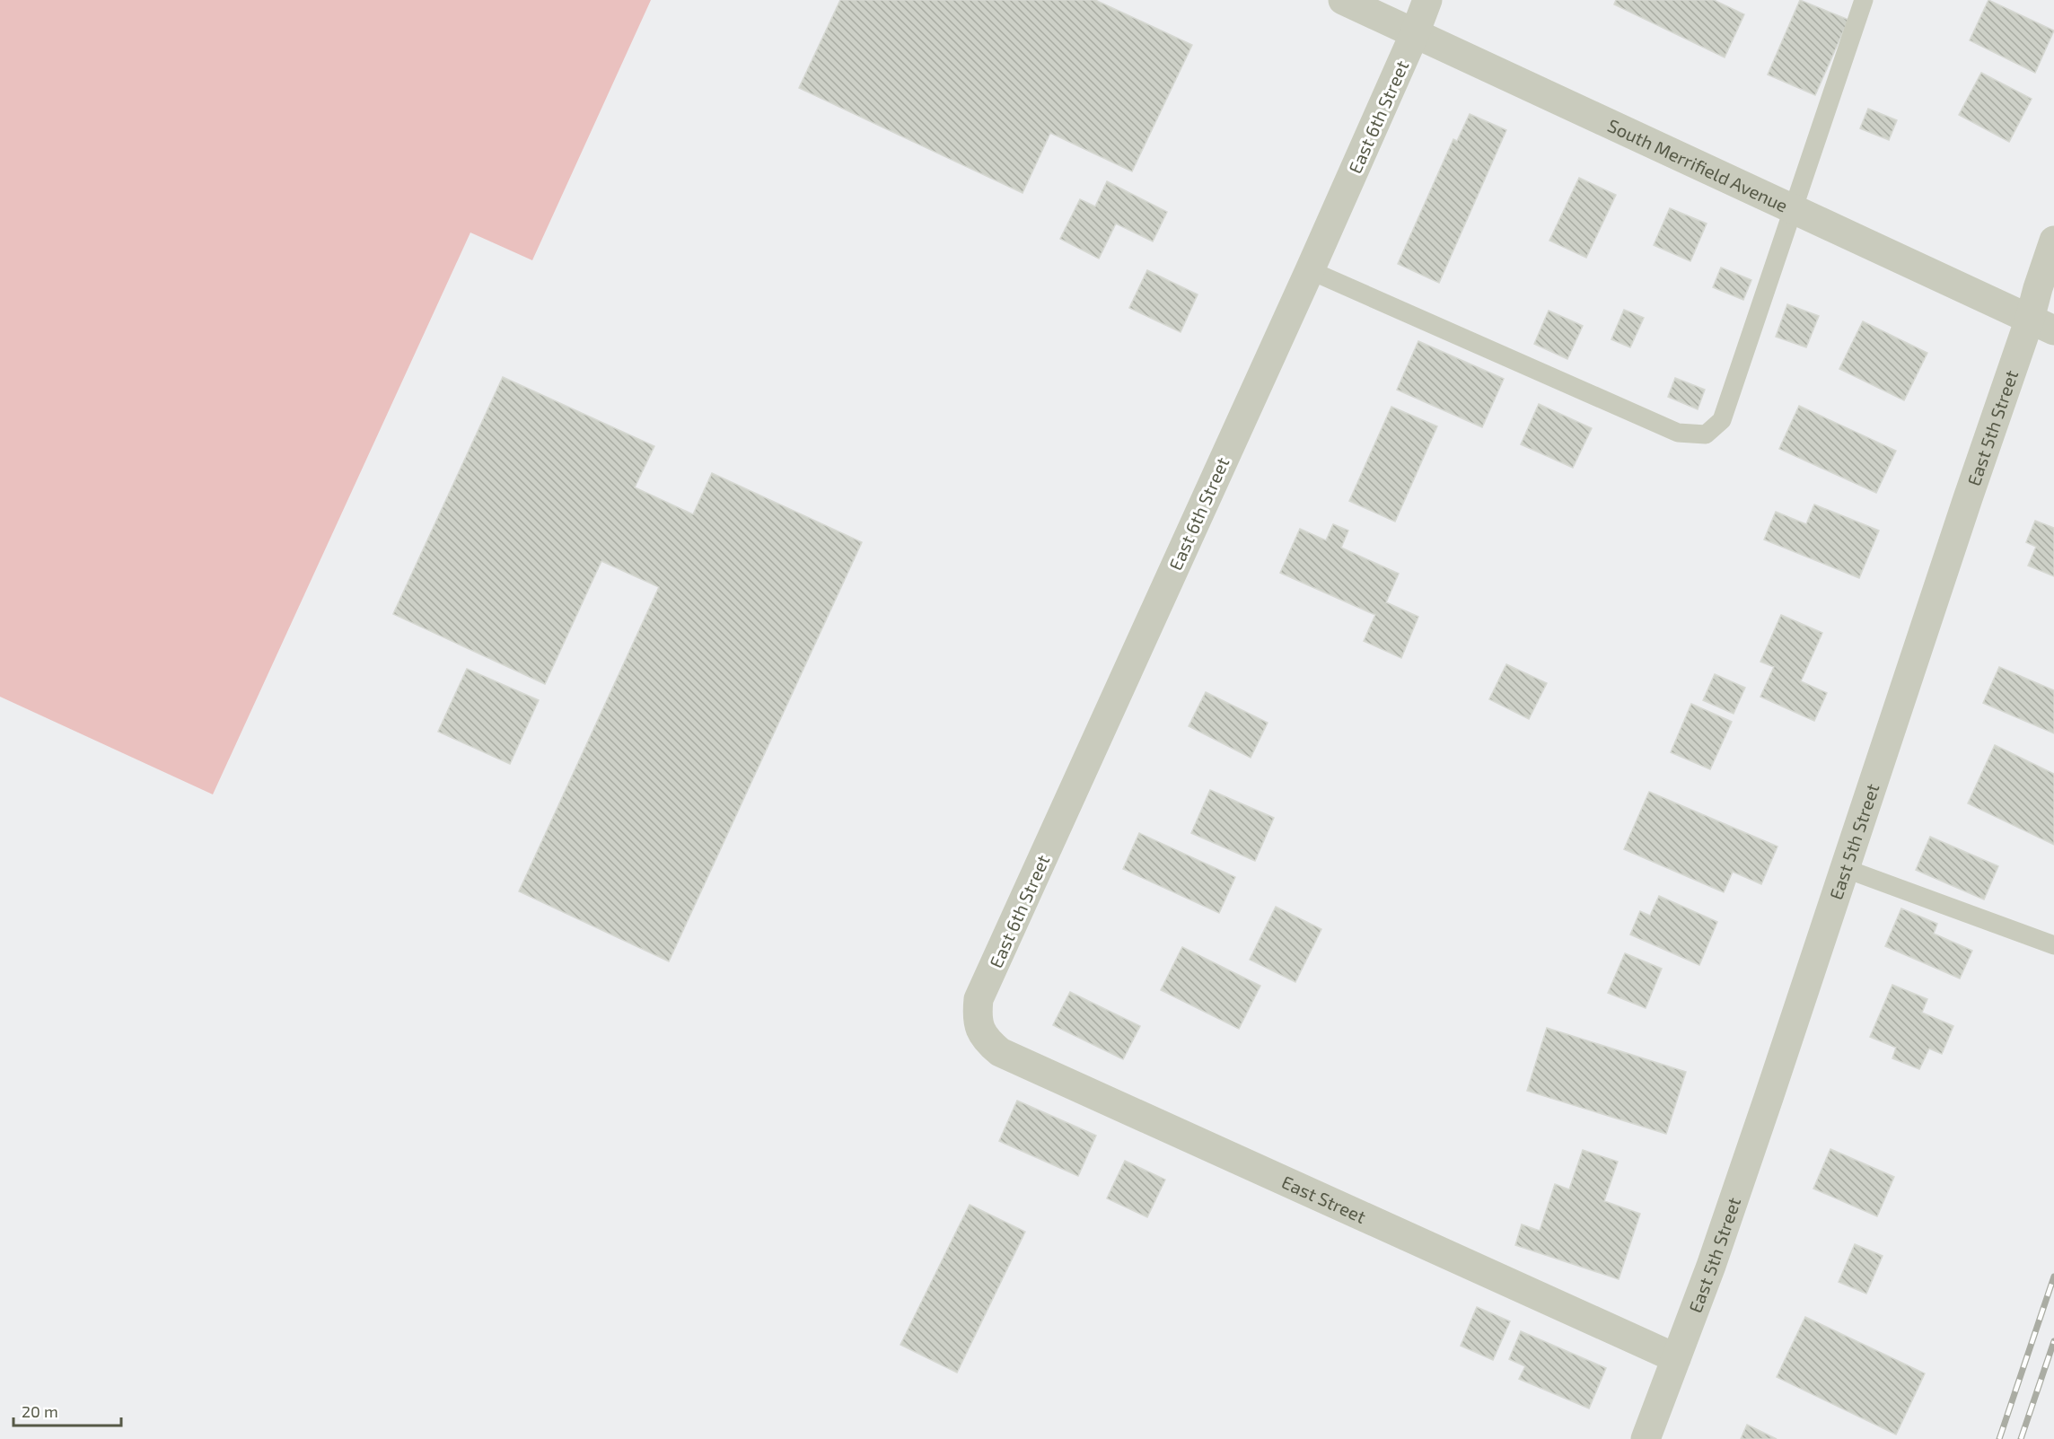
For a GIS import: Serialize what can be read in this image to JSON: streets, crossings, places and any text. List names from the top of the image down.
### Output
{
  "streets": {
    "street": [
      "East 6th Street",
      "South Merrifield Avenue",
      "East 5th Street",
      "East Street"
    ]
  },
  "crossings": [
    ["East 6th Street", "South Merrifield Avenue"],
    ["East 6th Street", "East Street"],
    ["South Merrifield Avenue", "East 5th Street"],
    ["East 5th Street", "East Street"]
  ],
  "scale_bar": "20 m"
}
